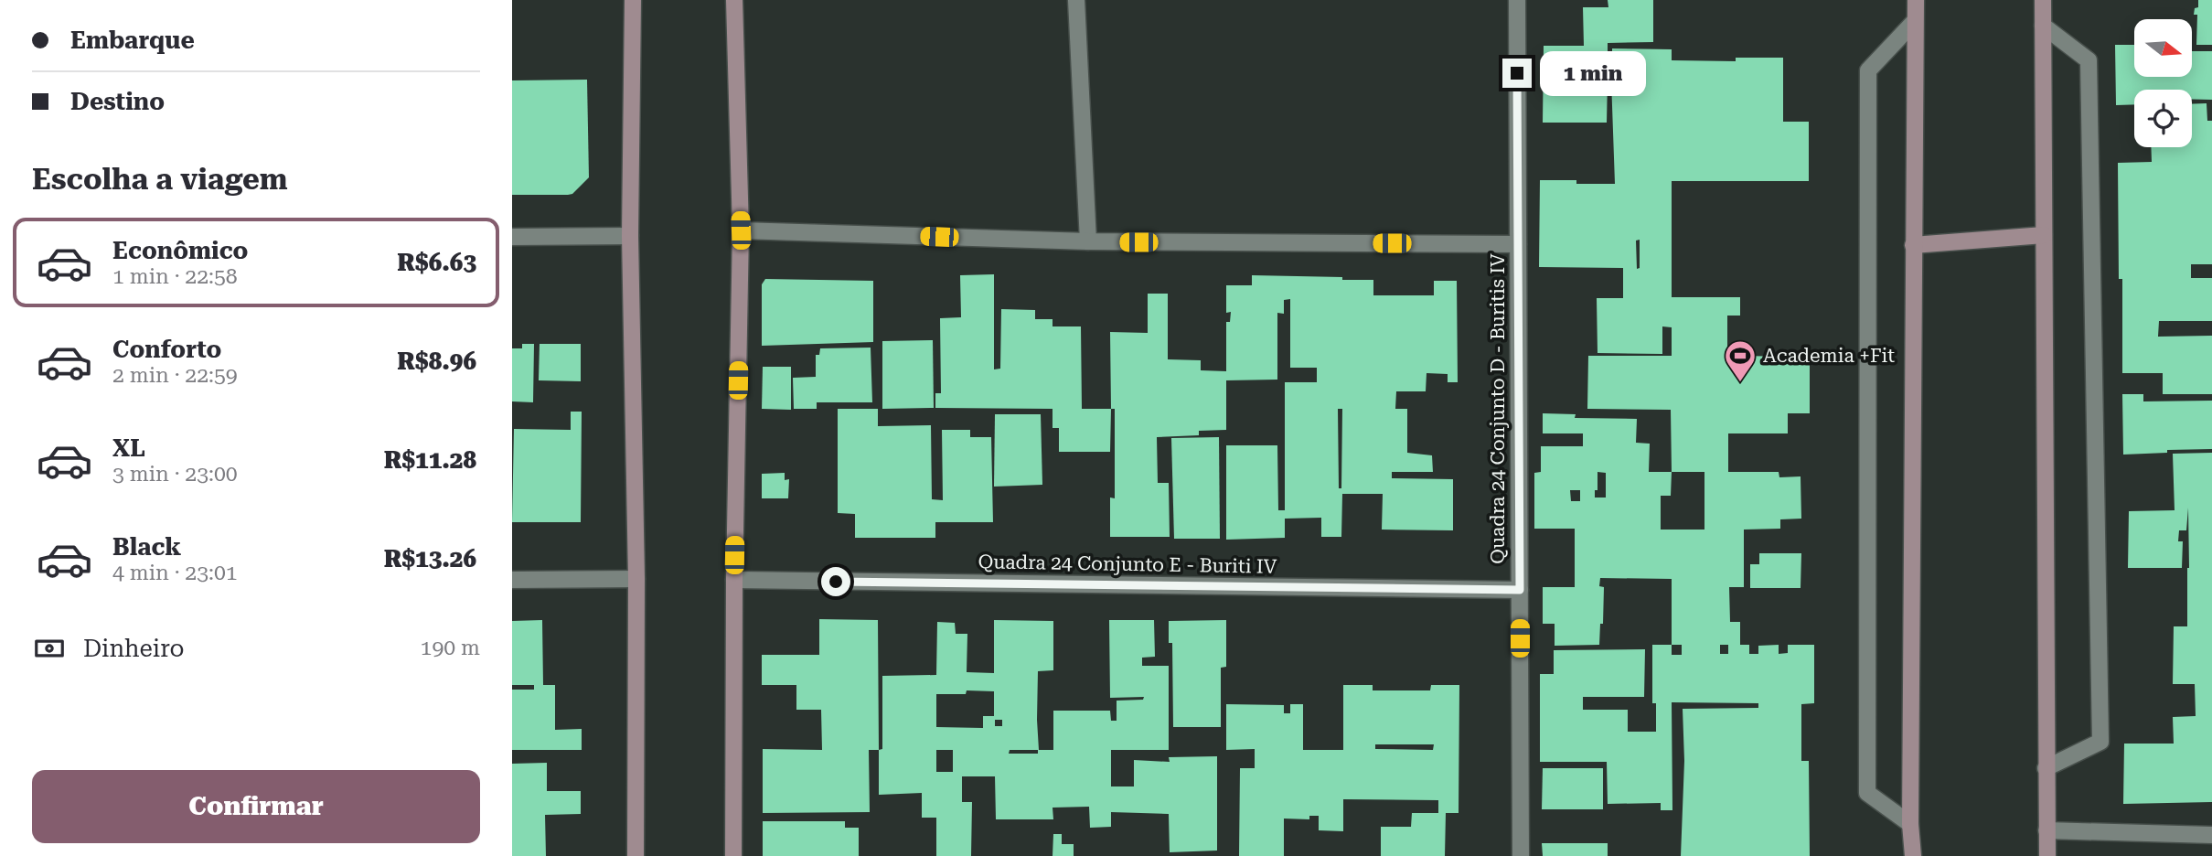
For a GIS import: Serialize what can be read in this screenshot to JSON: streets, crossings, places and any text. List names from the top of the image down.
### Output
{
  "streets": {
    "street": ["Quadra 24 Conjunto D - Buritis IV", "Quadra 24 Conjunto E - Buriti IV"]
  },
  "crossings": [
    ["Quadra 24 Conjunto D - Buritis IV", "Quadra 24 Conjunto E - Buriti IV"]
  ],
  "places": {
    "sports": ["Academia +Fit"]
  },
  "north": "right",
  "page": {
    "banner": ["Embarque", "Destino"],
    "bubble": "1 min",
    "heading": "Escolha a viagem",
    "list": [
      {
        "name": "Econômico",
        "note": "1 min · 22:58",
        "value": "R$6.63"
      },
      {
        "name": "Conforto",
        "note": "2 min · 22:59",
        "value": "R$8.96"
      },
      {
        "name": "XL",
        "note": "3 min · 23:00",
        "value": "R$11.28"
      },
      {
        "name": "Black",
        "note": "4 min · 23:01",
        "value": "R$13.26"
      }
    ],
    "pay": ["Dinheiro", "190 m"],
    "buttons": "Confirmar"
  }
}
